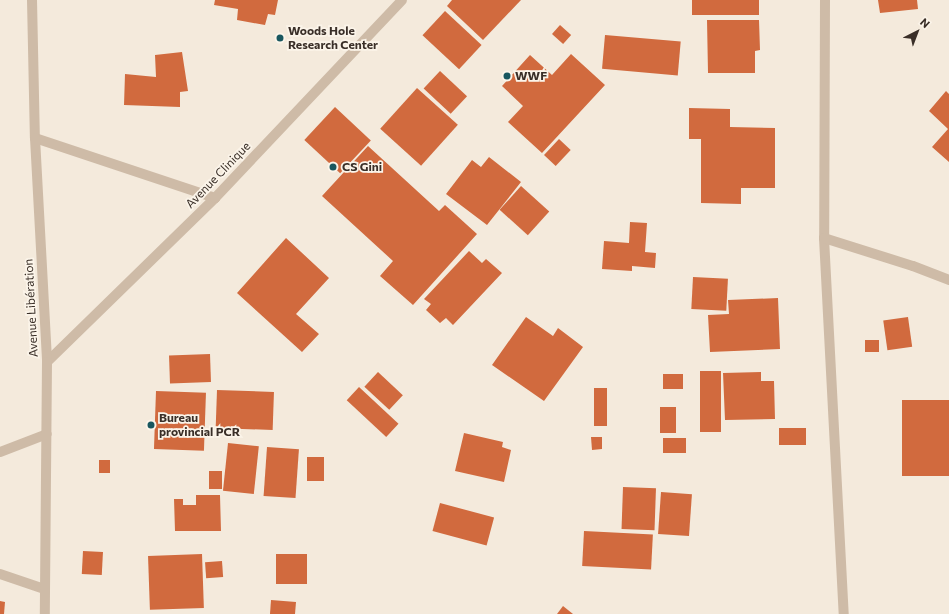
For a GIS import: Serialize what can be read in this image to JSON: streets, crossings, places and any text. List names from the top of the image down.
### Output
{
  "streets": {
    "street": ["Avenue Clinique", "Avenue Libération"]
  },
  "crossings": [
    ["Avenue Clinique", "Avenue Libération"]
  ],
  "places": [
    "Woods Hole Research Center",
    "WWF",
    "CS Gini",
    "Bureau provincial PCR"
  ],
  "north": "top right"
}
